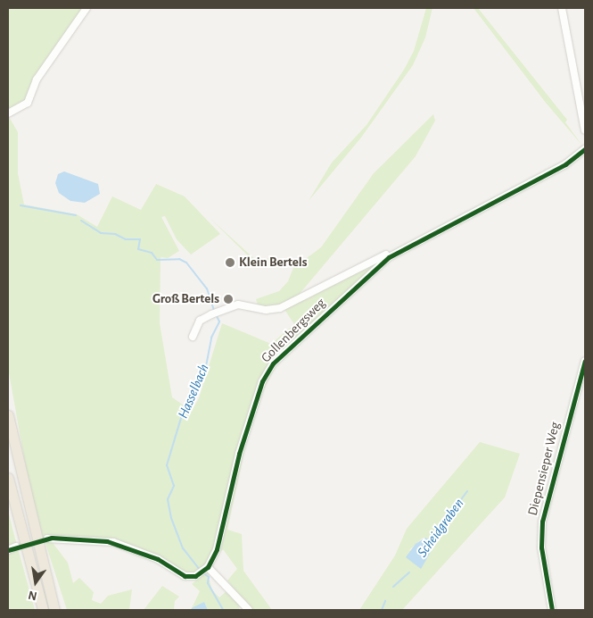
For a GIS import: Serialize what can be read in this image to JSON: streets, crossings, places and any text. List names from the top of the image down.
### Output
{
  "streets": {
    "street": ["Gollenbergsweg", "Diepensieper Weg"]
  },
  "water": ["Hasselbach", "Scheidgraben"],
  "places": ["Klein Bertels", "Groß Bertels"],
  "north": "bottom"
}
